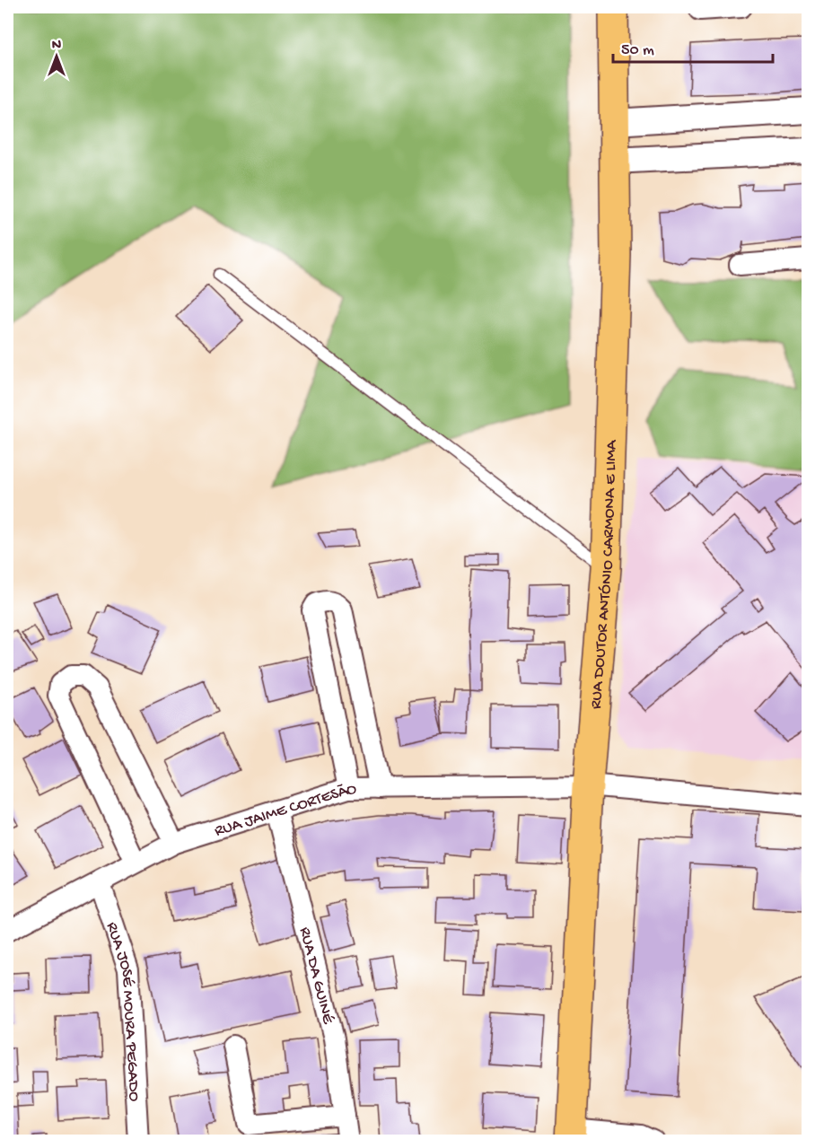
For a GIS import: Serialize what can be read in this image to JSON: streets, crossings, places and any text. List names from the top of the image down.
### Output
{
  "streets": {
    "main road": ["RUA DOUTOR ANTÓNIO CARMONA E LIMA"],
    "street": ["RUA JAIME CORTESÃO", "RUA DA GUINÉ", "RUA JOSÉ MOURA PEGADO"]
  },
  "crossings": [
    ["RUA DOUTOR ANTÓNIO CARMONA E LIMA", "RUA JAIME CORTESÃO"],
    ["RUA JAIME CORTESÃO", "RUA DA GUINÉ"],
    ["RUA JAIME CORTESÃO", "RUA JOSÉ MOURA PEGADO"]
  ],
  "scale_bar": "50 m",
  "north": "top"
}
